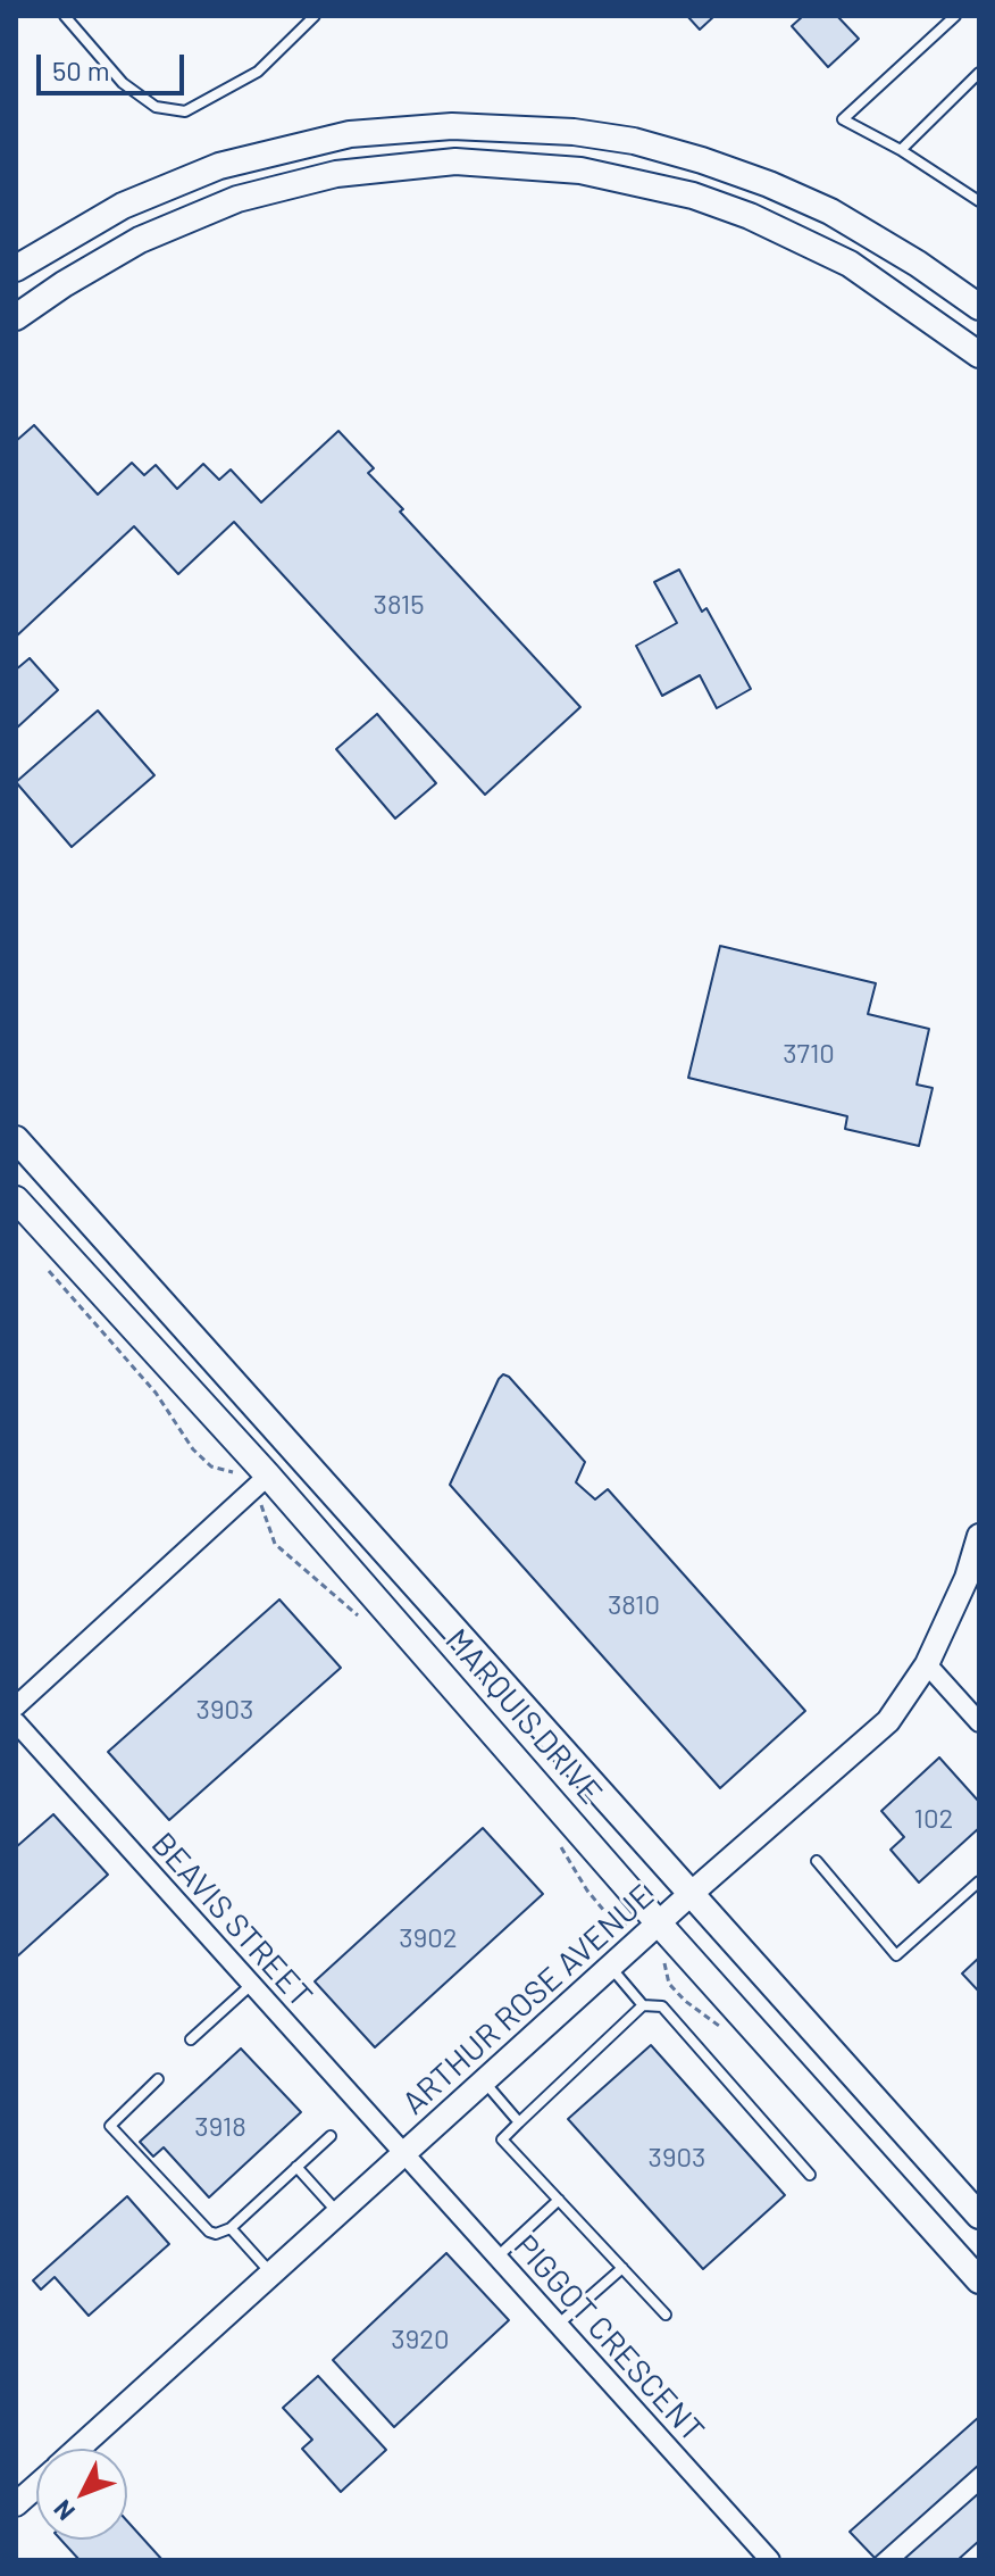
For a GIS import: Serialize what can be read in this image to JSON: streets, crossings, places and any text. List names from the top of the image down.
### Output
{
  "streets": {
    "main road": ["MARQUIS DRIVE"],
    "street": ["BEAVIS STREET", "ARTHUR ROSE AVENUE", "PIGGOT CRESCENT"]
  },
  "crossings": [
    ["MARQUIS DRIVE", "ARTHUR ROSE AVENUE"],
    ["BEAVIS STREET", "ARTHUR ROSE AVENUE"],
    ["BEAVIS STREET", "PIGGOT CRESCENT"],
    ["ARTHUR ROSE AVENUE", "PIGGOT CRESCENT"]
  ],
  "house_numbers": [
    "3815",
    "3710",
    "3810",
    "3903",
    "102",
    "3902",
    "3918",
    "3903",
    "3920"
  ],
  "scale_bar": "50 m",
  "north": "bottom left"
}
